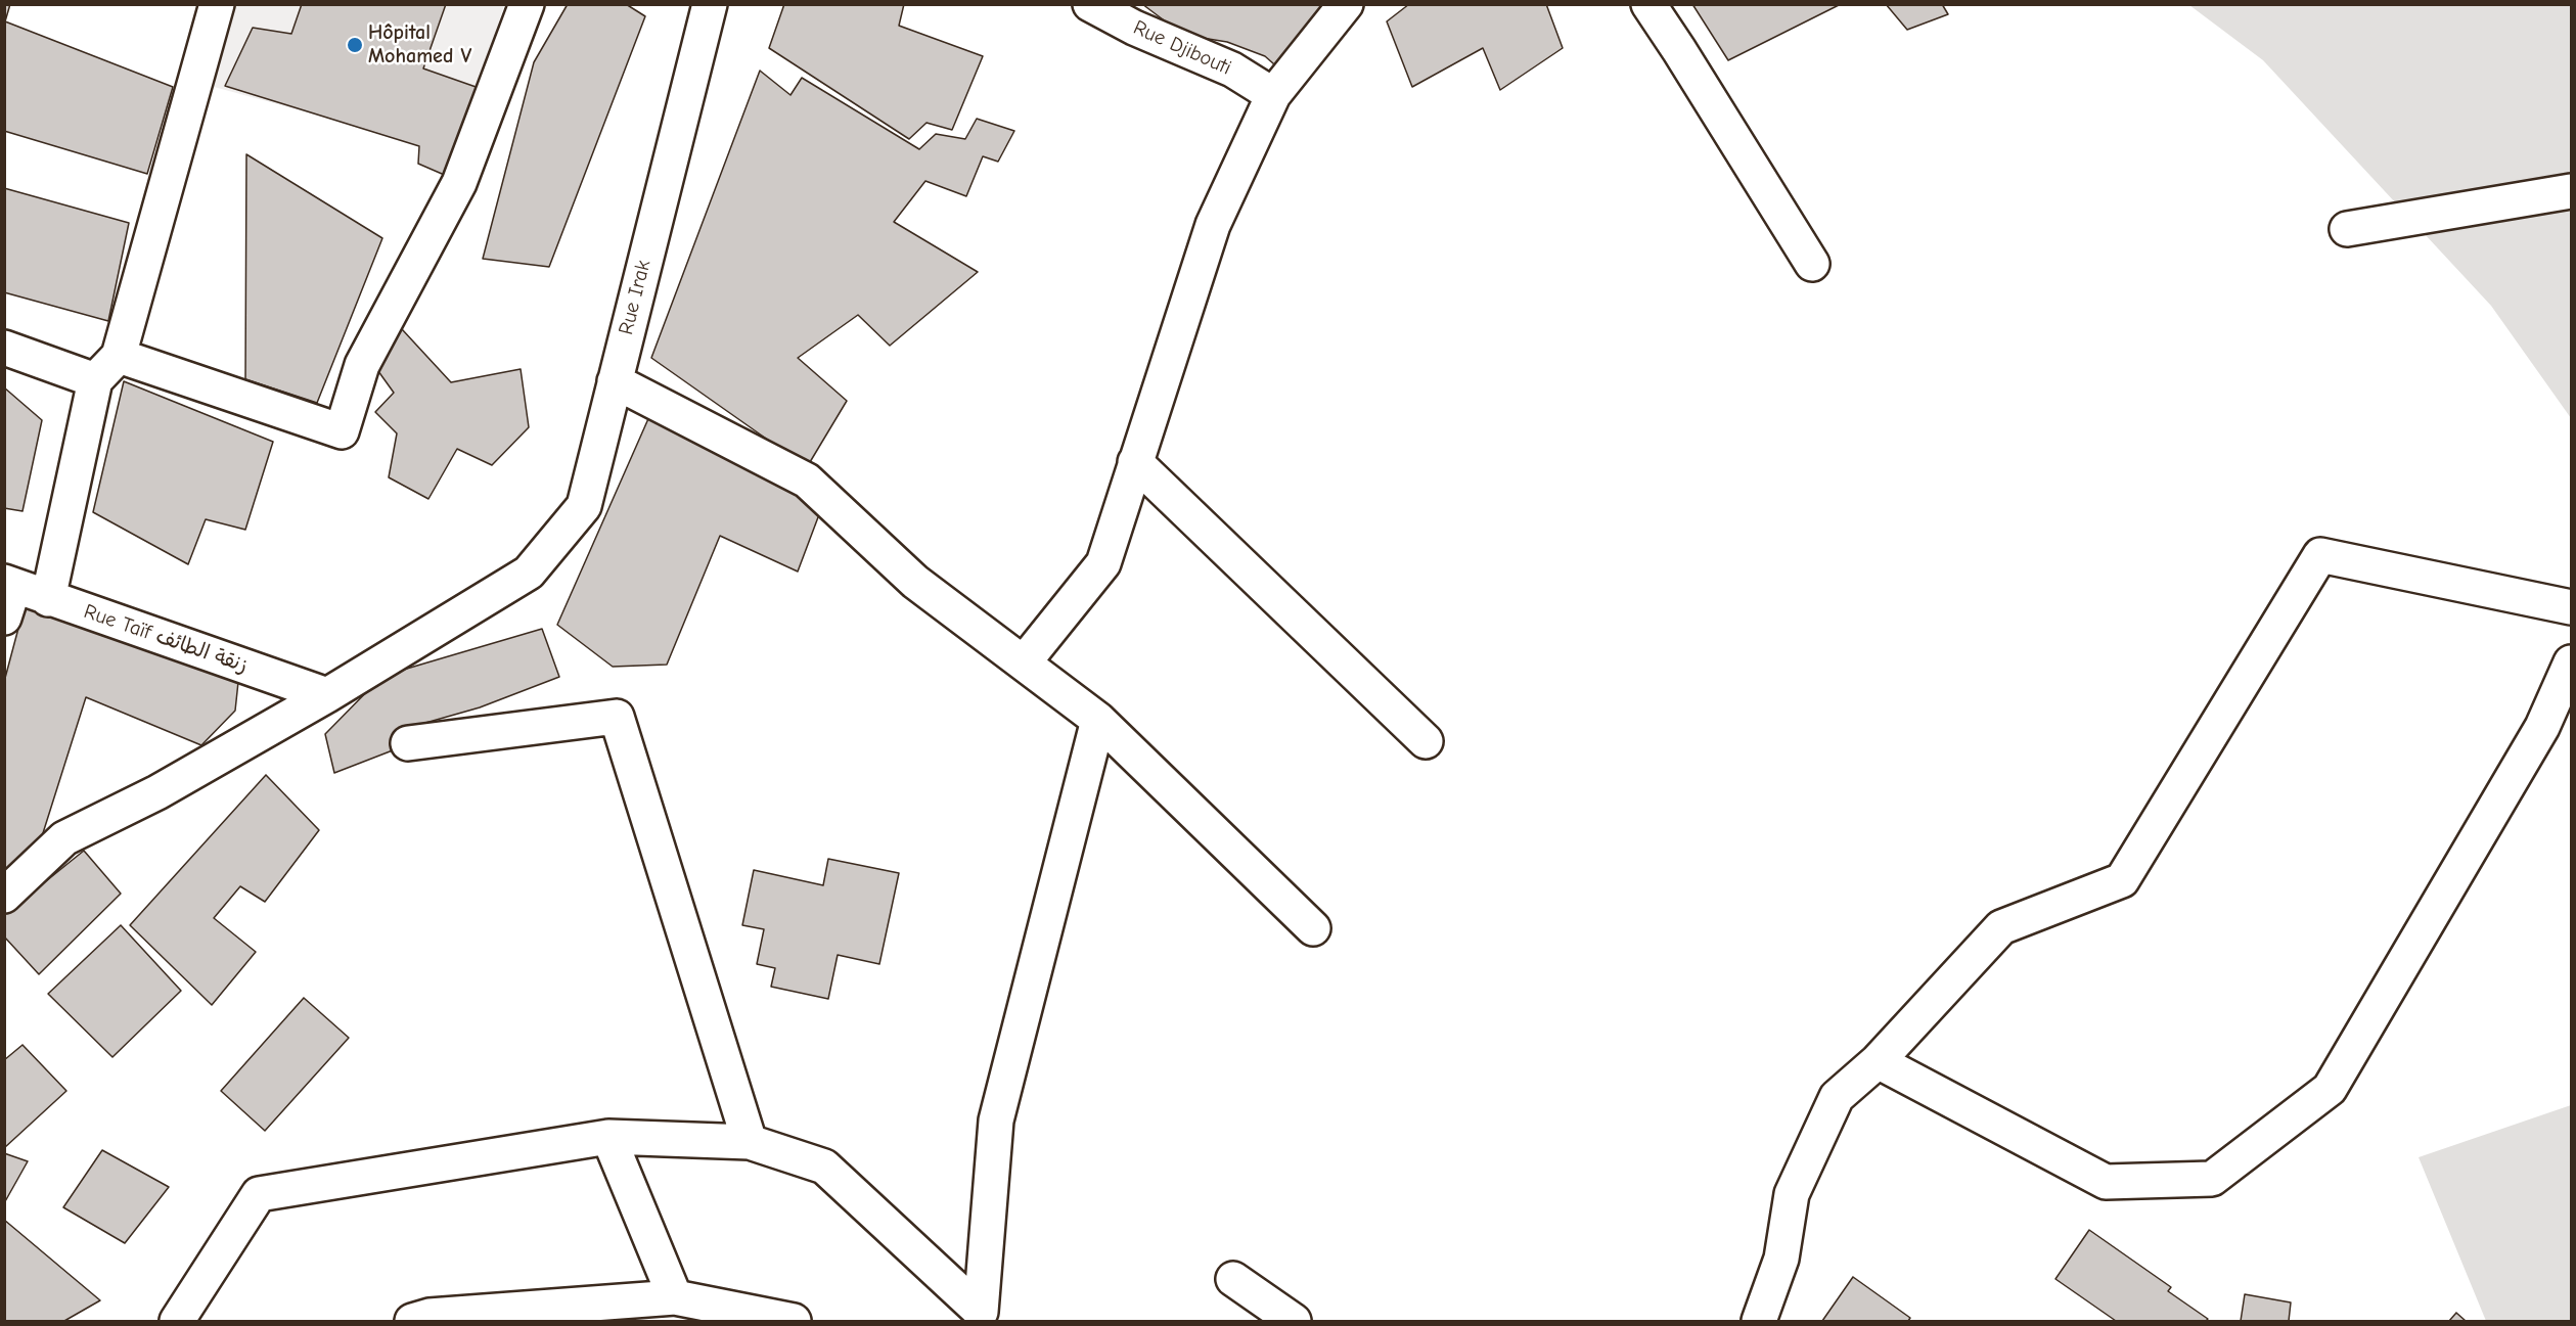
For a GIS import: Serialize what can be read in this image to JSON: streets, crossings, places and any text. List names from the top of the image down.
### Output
{
  "streets": {
    "street": ["Rue Djibouti", "Rue Irak", "Rue Taïf زنقة الطائف"]
  },
  "crossings": [
    ["Rue Irak", "Rue Taïf زنقة الطائف"]
  ],
  "places": ["Hôpital Mohamed V"]
}
